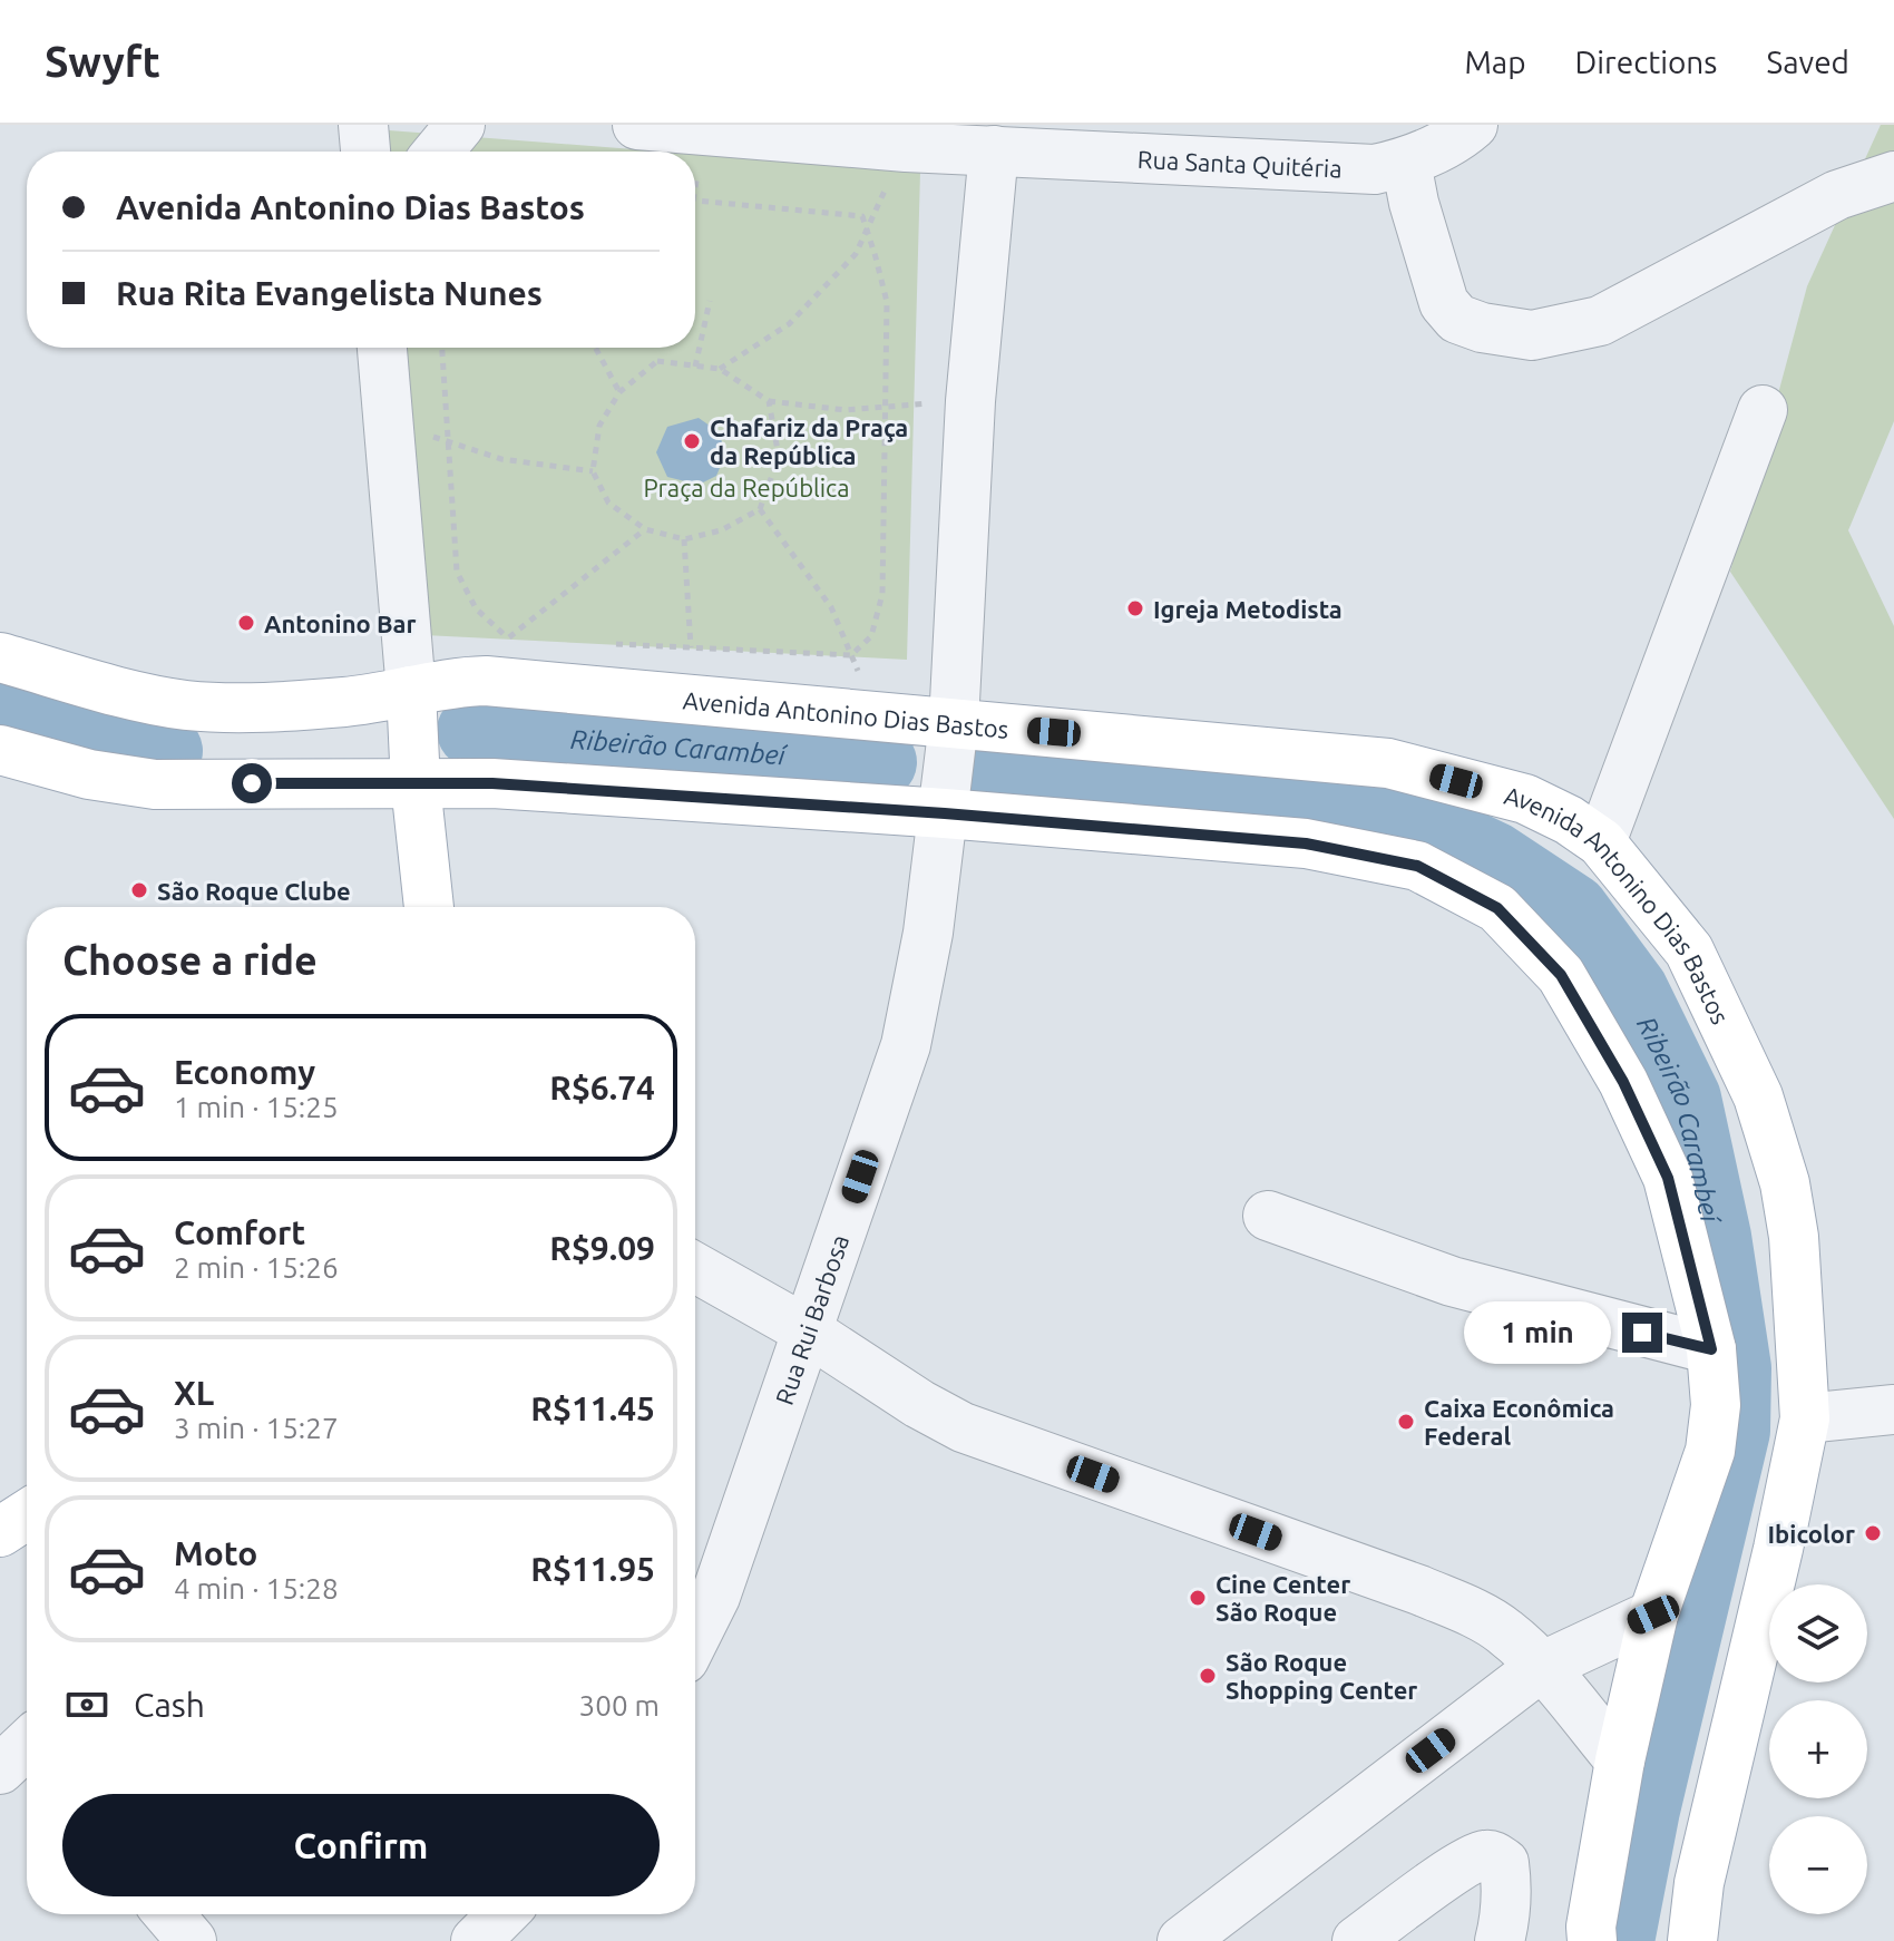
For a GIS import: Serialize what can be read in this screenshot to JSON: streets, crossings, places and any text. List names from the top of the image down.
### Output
{
  "streets": {
    "main road": ["Avenida Antonino Dias Bastos"],
    "street": ["Rua Santa Quitéria", "Rua Rui Barbosa"]
  },
  "crossings": [
    ["Avenida Antonino Dias Bastos", "Rua Rui Barbosa"]
  ],
  "water": ["Ribeirão Carambeí"],
  "parks": ["Praça da República"],
  "places": [
    "Chafariz da Praça da República",
    "Igreja Metodista",
    "Antonino Bar",
    "São Roque Clube",
    "Caixa Econômica Federal",
    "Ibicolor",
    "Cine Center São Roque",
    "São Roque Shopping Center"
  ],
  "page": {
    "header": "Swyft",
    "nav": ["Map", "Directions", "Saved"],
    "banner": ["Avenida Antonino Dias Bastos", "Rua Rita Evangelista Nunes"],
    "heading": "Choose a ride",
    "list": [
      {
        "name": "Economy",
        "note": "1 min · 15:25",
        "value": "R$6.74"
      },
      {
        "name": "Comfort",
        "note": "2 min · 15:26",
        "value": "R$9.09"
      },
      {
        "name": "XL",
        "note": "3 min · 15:27",
        "value": "R$11.45"
      },
      {
        "name": "Moto",
        "note": "4 min · 15:28",
        "value": "R$11.95"
      }
    ],
    "bubble": "1 min",
    "map_buttons": ["+", "−"],
    "pay": ["Cash", "300 m"],
    "buttons": "Confirm"
  }
}
